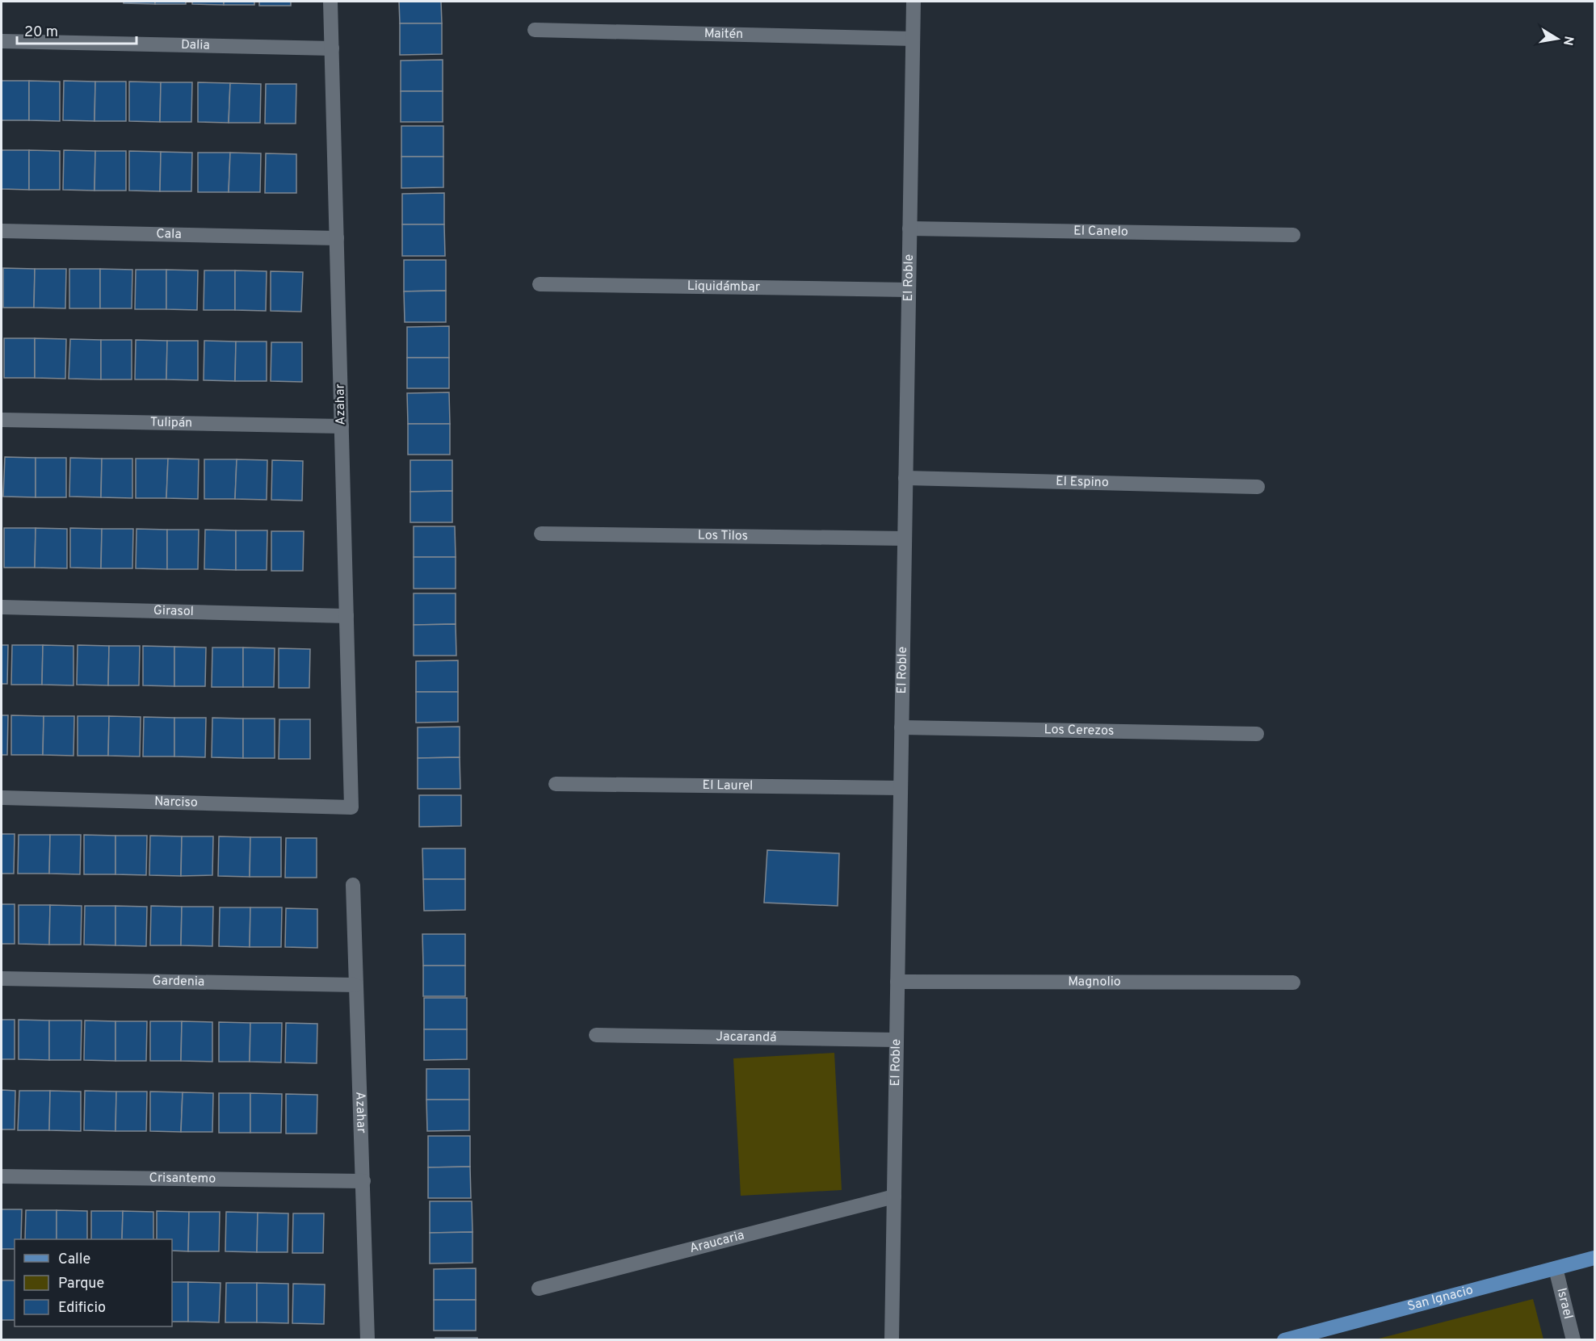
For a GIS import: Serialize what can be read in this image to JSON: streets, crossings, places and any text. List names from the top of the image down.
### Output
{
  "streets": {
    "main road": ["San Ignacio"],
    "street": [
      "Maitén",
      "Dalia",
      "El Canelo",
      "Cala",
      "El Roble",
      "Liquidámbar",
      "Azahar",
      "Tulipán",
      "El Espino",
      "Los Tilos",
      "Girasol",
      "Los Cerezos",
      "El Laurel",
      "Narciso",
      "Gardenia",
      "Magnolio",
      "Jacarandá",
      "Crisantemo",
      "Araucaria",
      "Israel"
    ]
  },
  "crossings": [
    ["Maitén", "El Roble"],
    ["Dalia", "Azahar"],
    ["El Canelo", "El Roble"],
    ["Cala", "Azahar"],
    ["El Roble", "Liquidámbar"],
    ["El Roble", "El Espino"],
    ["El Roble", "Los Tilos"],
    ["El Roble", "Los Cerezos"],
    ["El Roble", "El Laurel"],
    ["El Roble", "Magnolio"],
    ["El Roble", "Jacarandá"],
    ["El Roble", "Araucaria"],
    ["Azahar", "Tulipán"],
    ["Azahar", "Girasol"],
    ["Azahar", "Narciso"],
    ["Azahar", "Gardenia"],
    ["Azahar", "Crisantemo"],
    ["San Ignacio", "Israel"]
  ],
  "legend": ["Calle", "Parque", "Edificio"],
  "scale_bar": "20 m",
  "north": "right"
}
